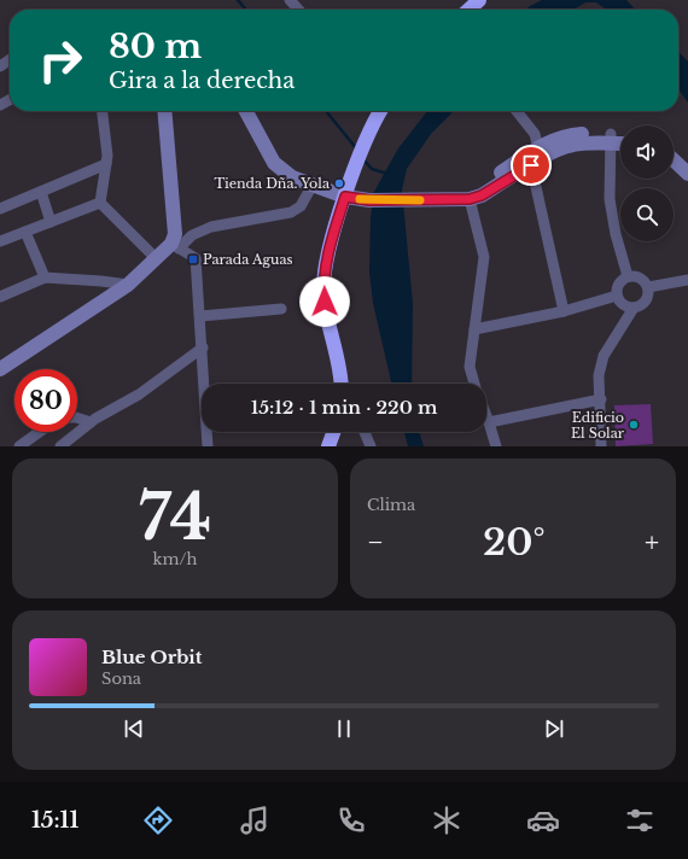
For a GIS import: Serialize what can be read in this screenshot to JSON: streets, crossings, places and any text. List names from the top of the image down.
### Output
{
  "places": {
    "other": ["Tienda Dña. Yola", "Edificio El Solar"],
    "transit": ["Parada Aguas"]
  },
  "page": {
    "turn": ["80 m", "Gira a la derecha"],
    "limit": "80",
    "trip": "15:12 · 1 min · 220 m",
    "tile": [
      ["74", "km/h"],
      "Clima"
    ],
    "heat": ["−", "20°", "+"],
    "song": ["Blue Orbit", "Sona"],
    "tabs": "15:11"
  }
}
